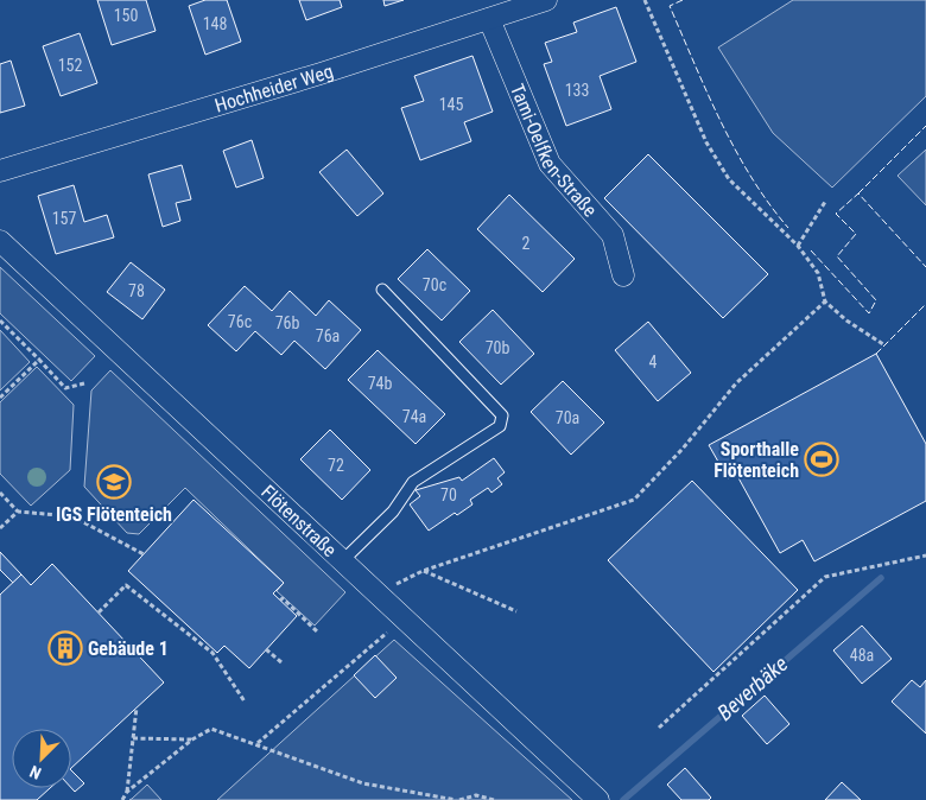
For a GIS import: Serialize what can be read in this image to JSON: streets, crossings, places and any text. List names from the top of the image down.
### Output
{
  "streets": {
    "street": ["Hochheider Weg", "Tami-Oelfken-Straße", "Flötenstraße"]
  },
  "crossings": [
    ["Hochheider Weg", "Tami-Oelfken-Straße"]
  ],
  "water": ["Beverbäke"],
  "places": {
    "sports": ["Sporthalle Flötenteich"],
    "school or university": ["IGS Flötenteich"],
    "building": ["Gebäude 1"]
  },
  "house_numbers": [
    "150",
    "148",
    "152",
    "133",
    "145",
    "157",
    "2",
    "70c",
    "78",
    "76c",
    "76b",
    "76a",
    "70b",
    "4",
    "74b",
    "74a",
    "70a",
    "72",
    "70",
    "48a"
  ],
  "north": "bottom left"
}
